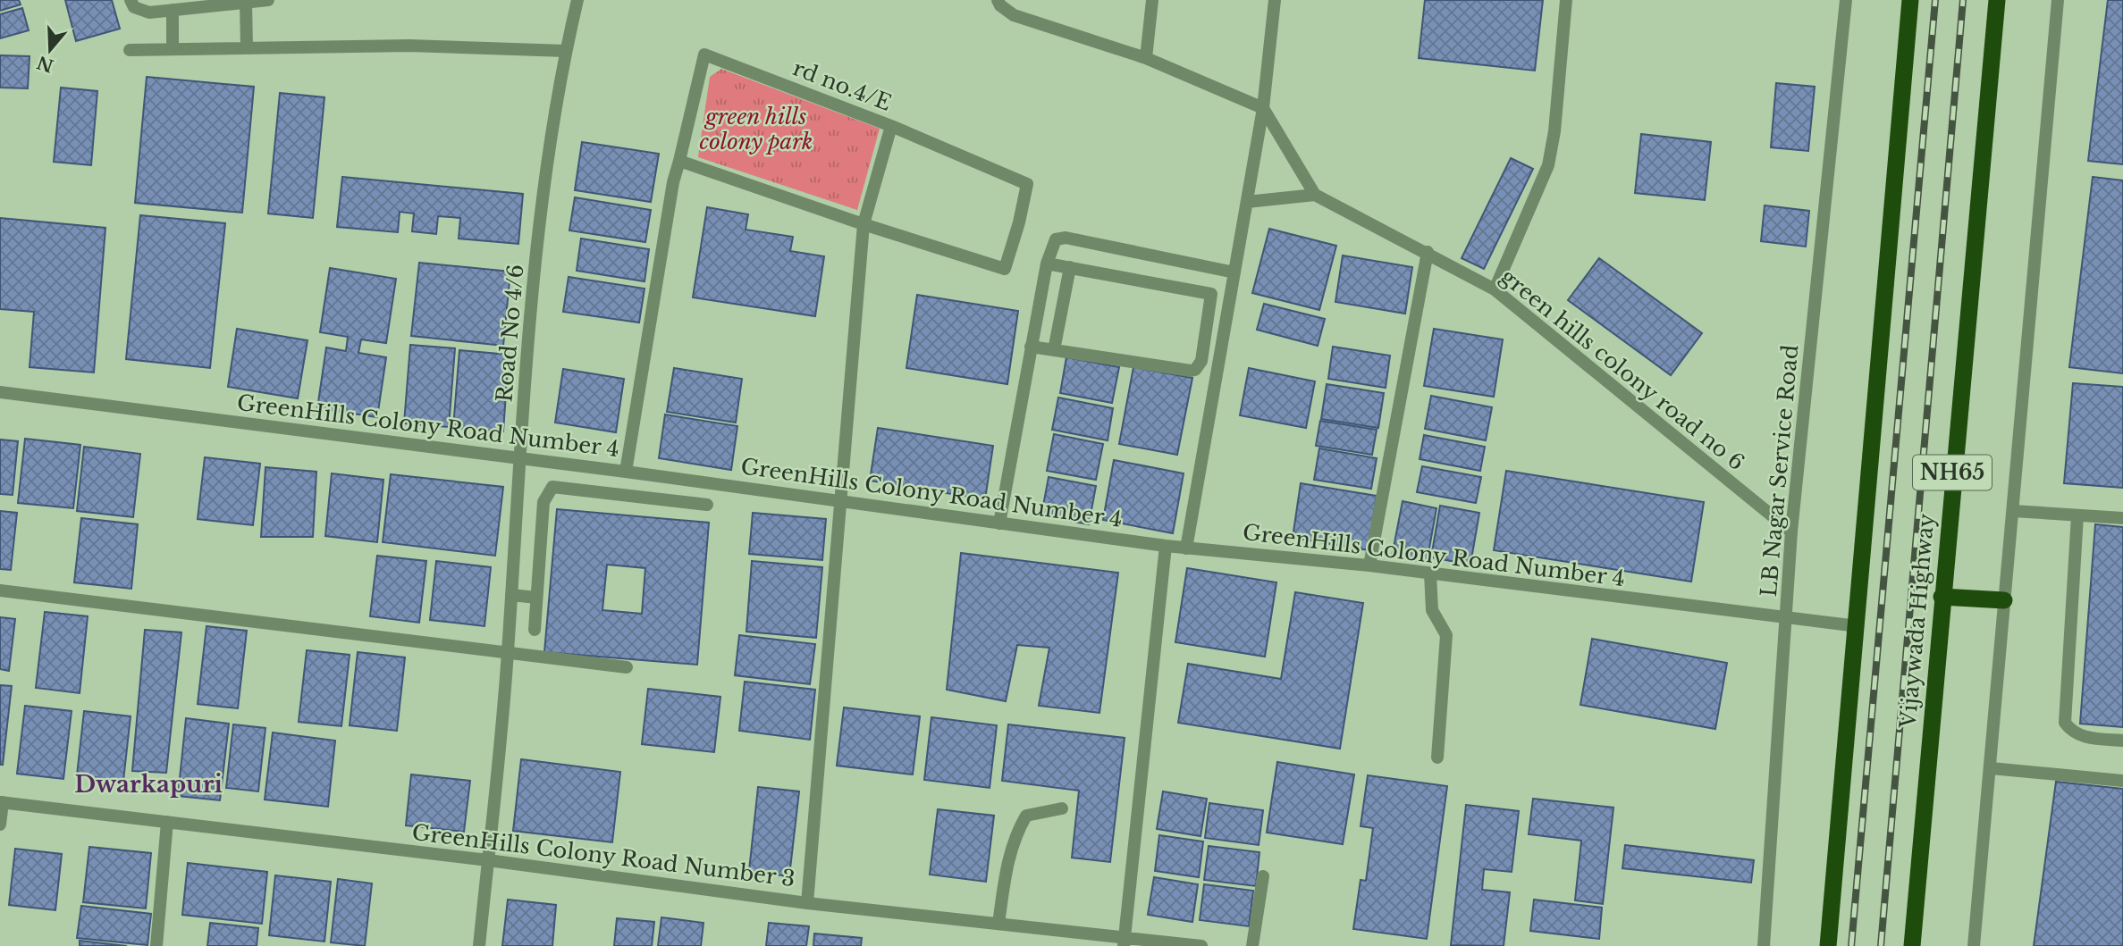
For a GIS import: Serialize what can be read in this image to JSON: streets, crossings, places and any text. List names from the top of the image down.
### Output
{
  "streets": {
    "highway": ["NH65", "Vijaywada Highway"],
    "street": [
      "rd no.4/E",
      "Road No 4/6",
      "green hills colony road no 6",
      "GreenHills Colony Road Number 4",
      "LB Nagar Service Road",
      "GreenHills Colony Road Number 3"
    ]
  },
  "crossings": [
    ["Road No 4/6", "GreenHills Colony Road Number 4"],
    ["Road No 4/6", "GreenHills Colony Road Number 3"],
    ["green hills colony road no 6", "LB Nagar Service Road"],
    ["GreenHills Colony Road Number 4", "LB Nagar Service Road"]
  ],
  "districts": ["Dwarkapuri"],
  "parks": ["green hills colony park"],
  "north": "bottom"
}
